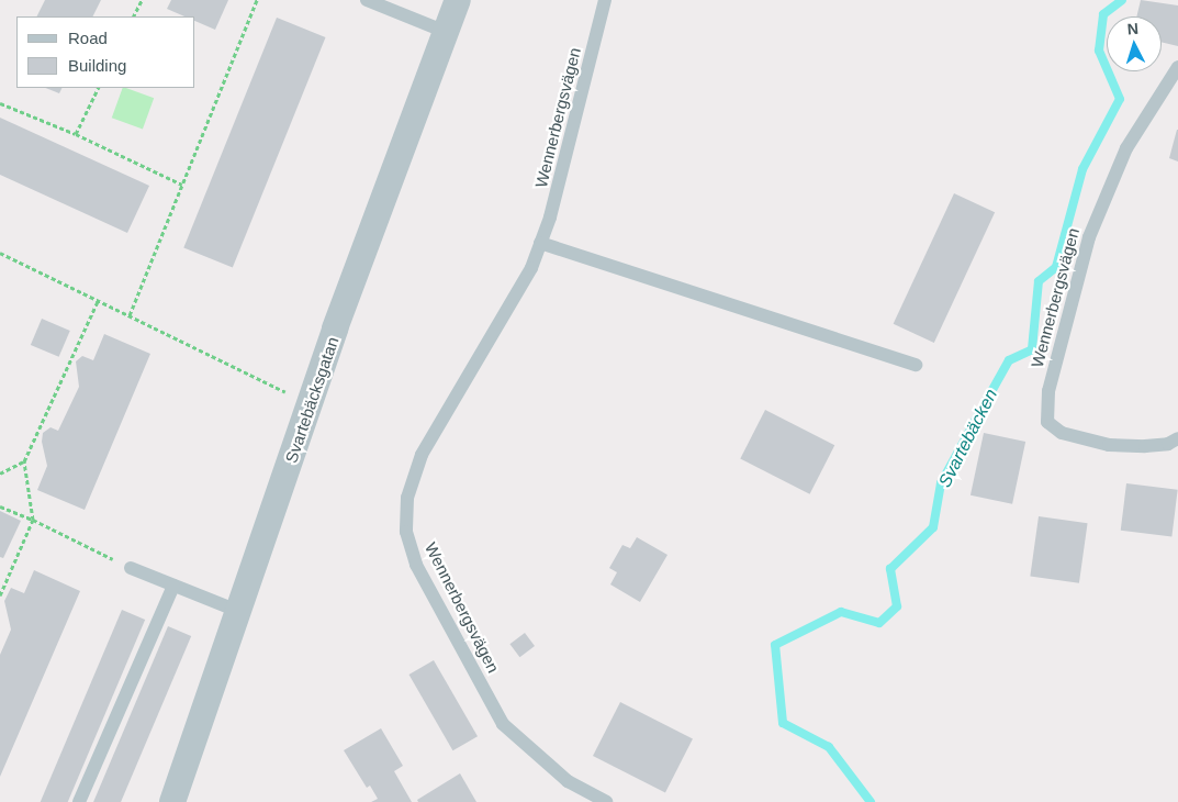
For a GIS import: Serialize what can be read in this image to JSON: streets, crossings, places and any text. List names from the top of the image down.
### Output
{
  "streets": {
    "street": ["Svartebäcksgatan"],
    "lane": ["Wennerbergsvägen"]
  },
  "water": ["Svartebäcken"],
  "legend": ["Road", "Building"],
  "north": "top"
}
